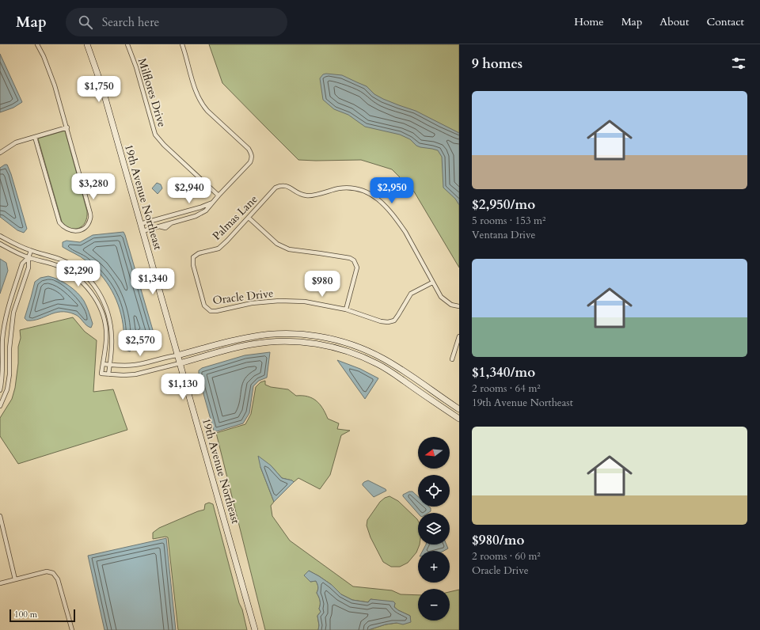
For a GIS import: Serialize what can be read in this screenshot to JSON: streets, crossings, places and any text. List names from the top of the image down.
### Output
{
  "streets": {
    "street": [
      "Milflores Drive",
      "19th Avenue Northeast",
      "Palmas Lane",
      "Oracle Drive"
    ]
  },
  "crossings": [
    ["Palmas Lane", "Oracle Drive"]
  ],
  "scale_bar": "100 m",
  "north": "left",
  "page": {
    "header": "Map",
    "search": "Search here",
    "nav": [
      "Home",
      "Map",
      "About",
      "Contact"
    ],
    "heading": "9 homes",
    "price": [
      "$1,750",
      "$3,280",
      "$2,940",
      "$2,950",
      "$2,290",
      "$1,340",
      "$980",
      "$2,570",
      "$1,130"
    ],
    "list": [
      {
        "name": "$2,950/mo",
        "note": "5 rooms · 153 m² · Ventana Drive"
      },
      {
        "name": "$1,340/mo",
        "note": "2 rooms · 64 m² · 19th Avenue Northeast"
      },
      {
        "name": "$980/mo",
        "note": "2 rooms · 60 m² · Oracle Drive"
      }
    ],
    "map_buttons": ["+", "−"],
    "scale": "100 m"
  }
}
